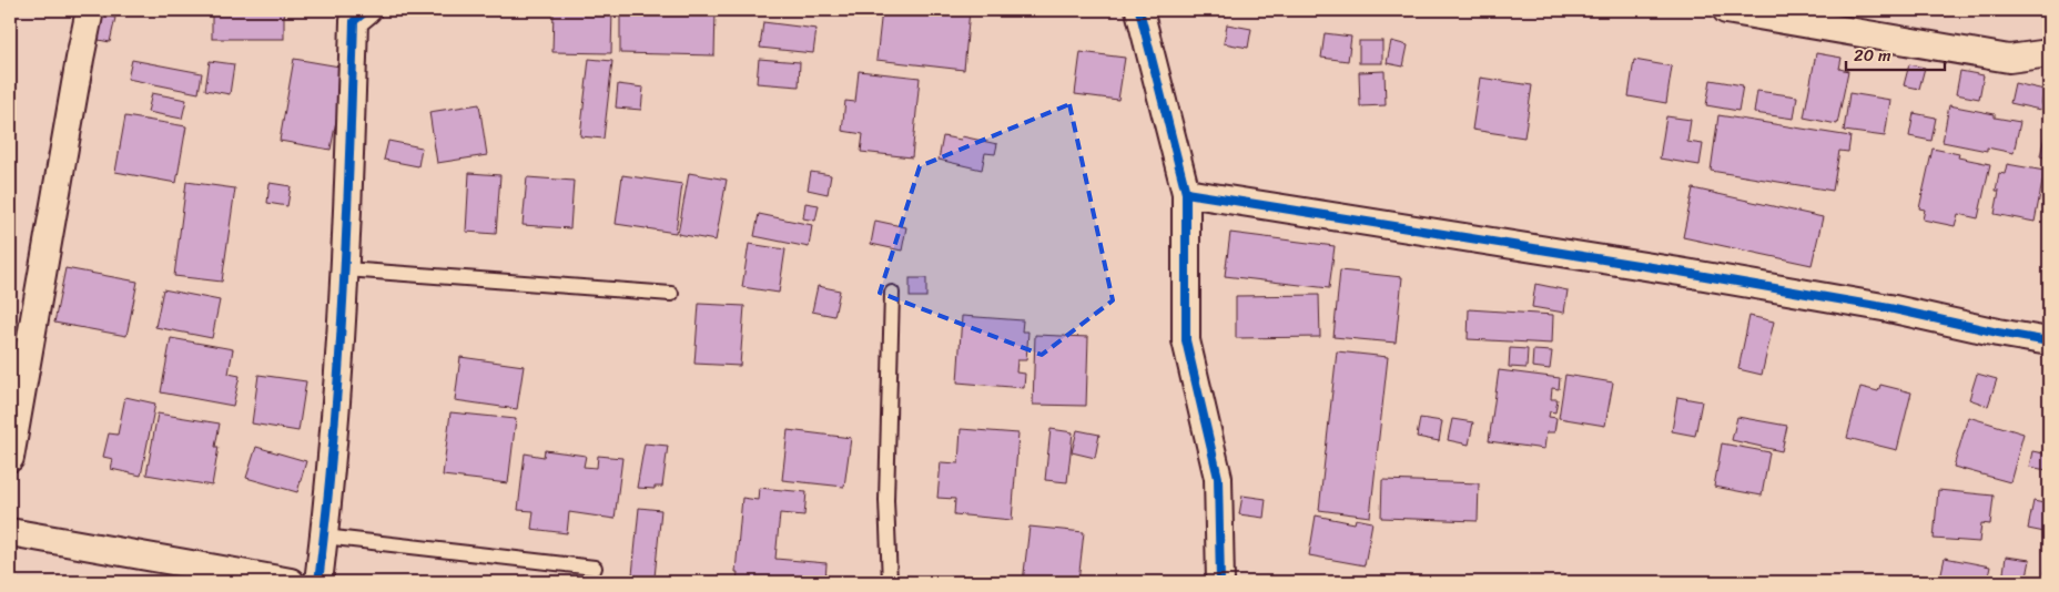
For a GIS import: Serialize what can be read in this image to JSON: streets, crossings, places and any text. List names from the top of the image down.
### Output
{
  "scale_bar": "20 m"
}
